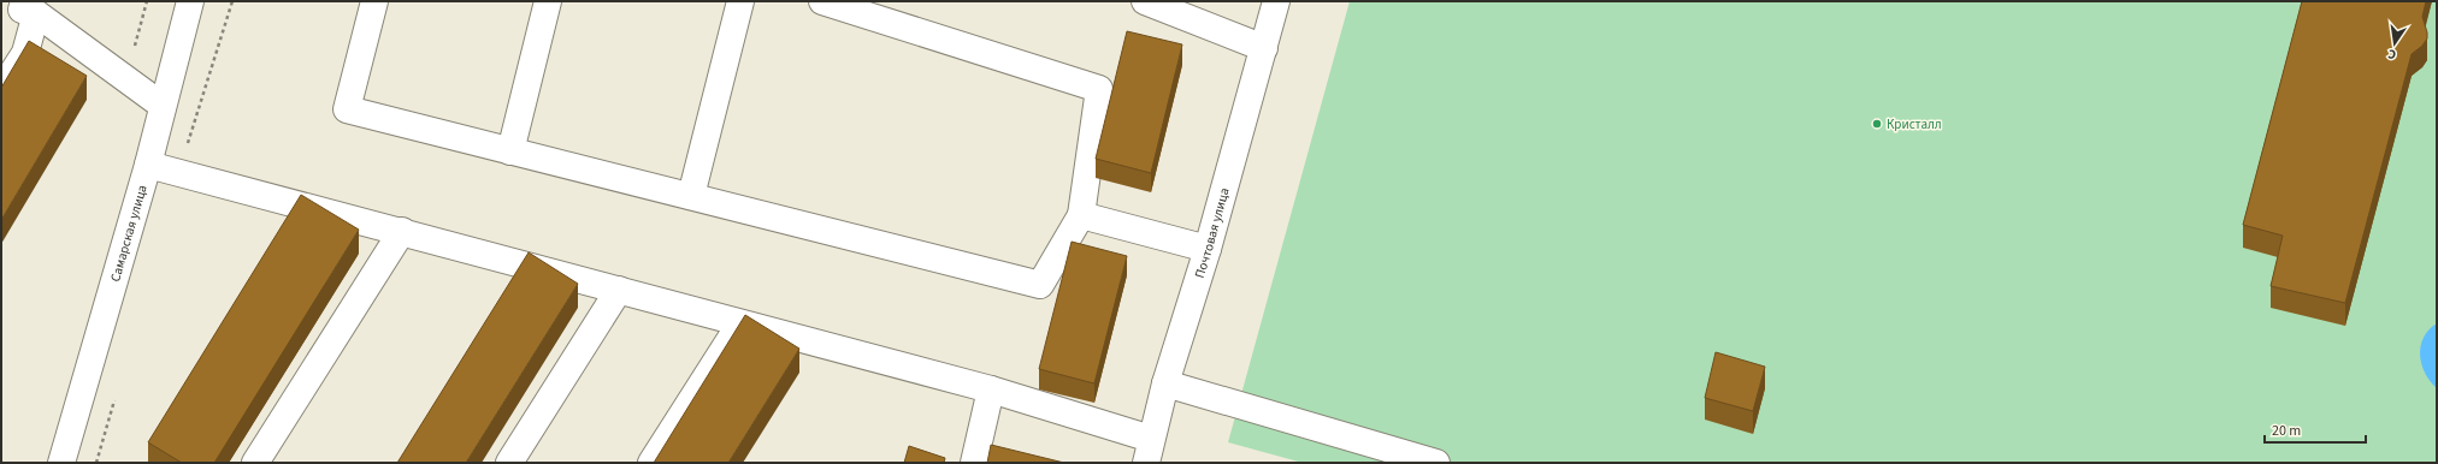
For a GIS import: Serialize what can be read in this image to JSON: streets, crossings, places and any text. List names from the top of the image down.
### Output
{
  "streets": {
    "street": ["Почтовая улица", "Самарская улица"]
  },
  "places": ["Кристалл"],
  "scale_bar": "20 m",
  "north": "bottom"
}
